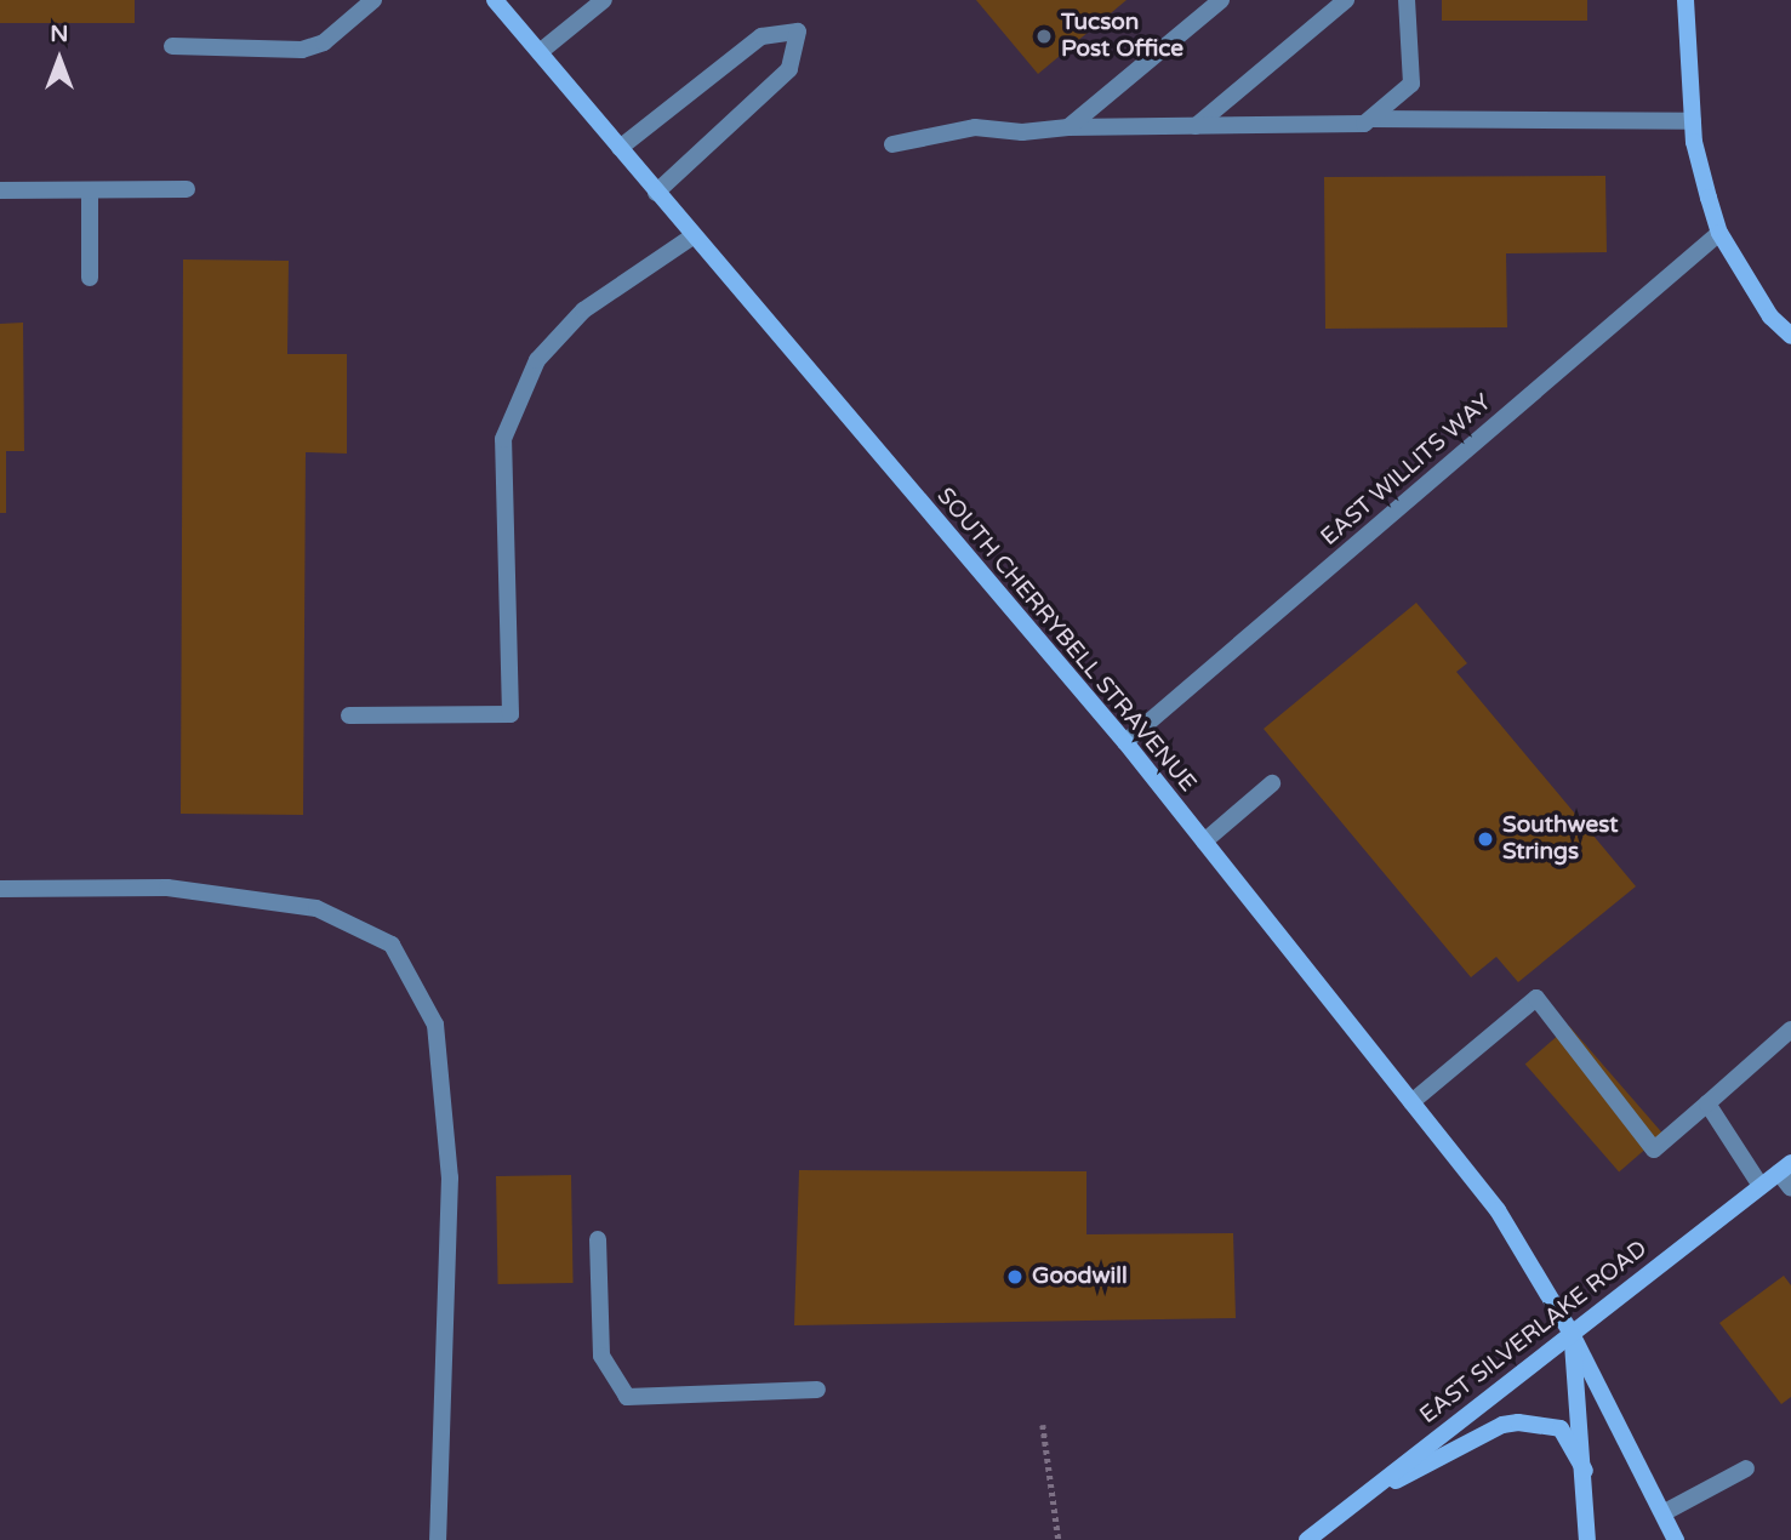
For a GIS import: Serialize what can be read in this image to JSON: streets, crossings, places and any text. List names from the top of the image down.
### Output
{
  "streets": {
    "street": ["EAST WILLITS WAY", "SOUTH CHERRYBELL STRAVENUE", "EAST SILVERLAKE ROAD"]
  },
  "crossings": [
    ["EAST WILLITS WAY", "SOUTH CHERRYBELL STRAVENUE"],
    ["SOUTH CHERRYBELL STRAVENUE", "EAST SILVERLAKE ROAD"]
  ],
  "places": ["Tucson Post Office", "Southwest Strings", "Goodwill"],
  "north": "top"
}
